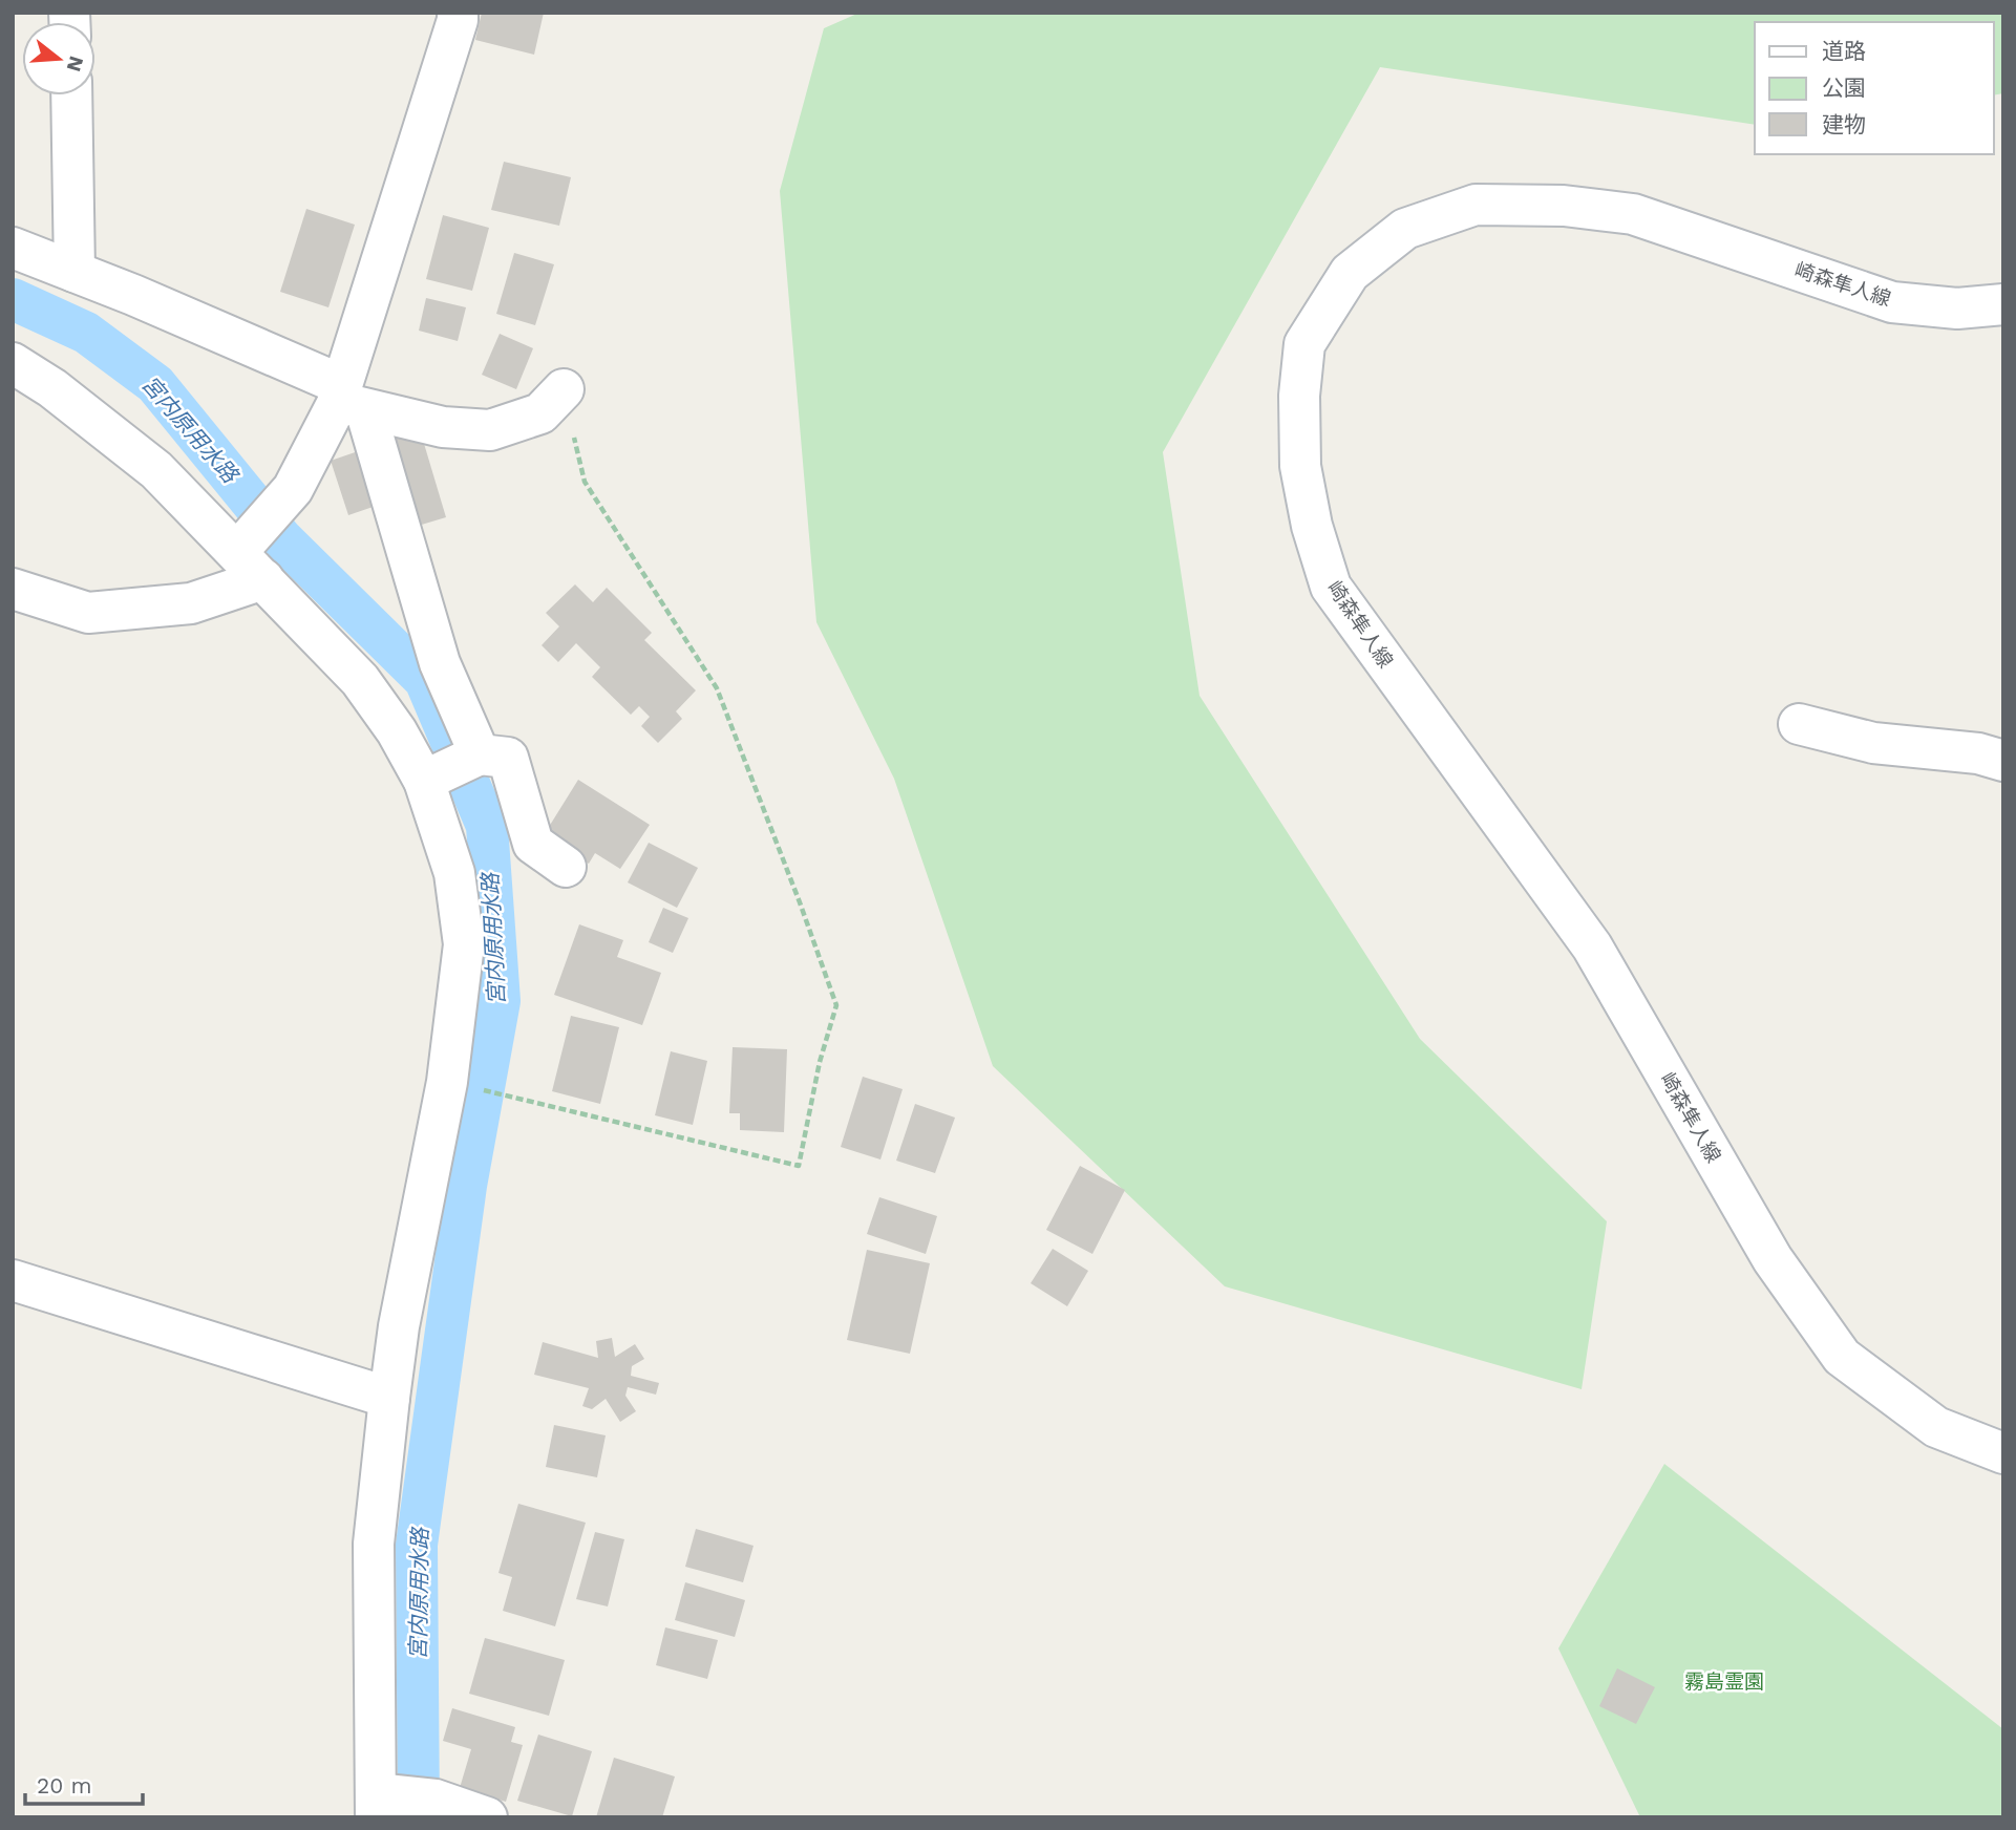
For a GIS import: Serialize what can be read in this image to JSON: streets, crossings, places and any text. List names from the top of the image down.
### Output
{
  "streets": {
    "street": ["崎森隼人線"]
  },
  "water": ["宮内原用水路"],
  "parks": ["霧島霊園"],
  "legend": ["道路", "公園", "建物"],
  "scale_bar": "20 m",
  "north": "right"
}
